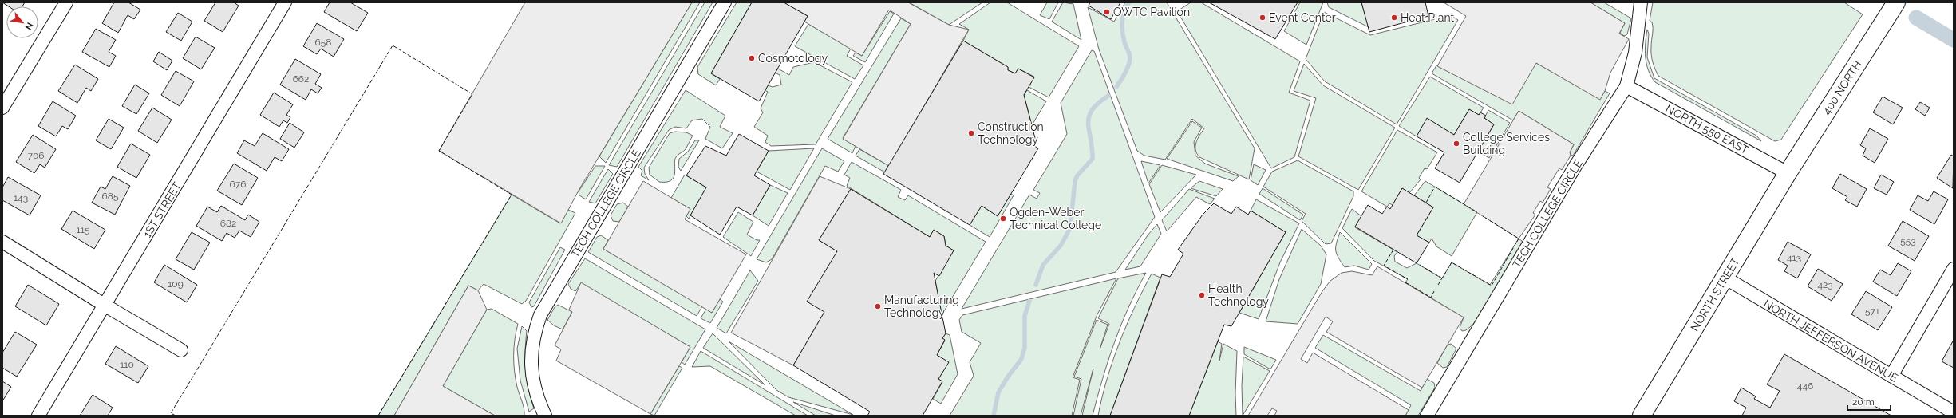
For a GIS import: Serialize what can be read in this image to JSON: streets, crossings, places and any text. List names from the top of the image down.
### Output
{
  "streets": {
    "main road": ["400 NORTH", "NORTH STREET"],
    "street": [
      "NORTH 550 EAST",
      "TECH COLLEGE CIRCLE",
      "1ST STREET",
      "NORTH JEFFERSON AVENUE"
    ]
  },
  "crossings": [
    ["400 NORTH", "NORTH 550 EAST"],
    ["400 NORTH", "NORTH STREET"],
    ["NORTH 550 EAST", "TECH COLLEGE CIRCLE"],
    ["NORTH 550 EAST", "NORTH STREET"],
    ["NORTH STREET", "NORTH JEFFERSON AVENUE"]
  ],
  "places": [
    "OWTC Pavilion",
    "Event Center",
    "Heat Plant",
    "Cosmotology",
    "Construction Technology",
    "College Services Building",
    "Ogden-Weber Technical College",
    "Health Technology",
    "Manufacturing Technology"
  ],
  "house_numbers": [
    "658",
    "662",
    "706",
    "676",
    "685",
    "143",
    "682",
    "115",
    "553",
    "413",
    "109",
    "423",
    "571",
    "110",
    "446"
  ],
  "scale_bar": "20 m",
  "north": "bottom right"
}
